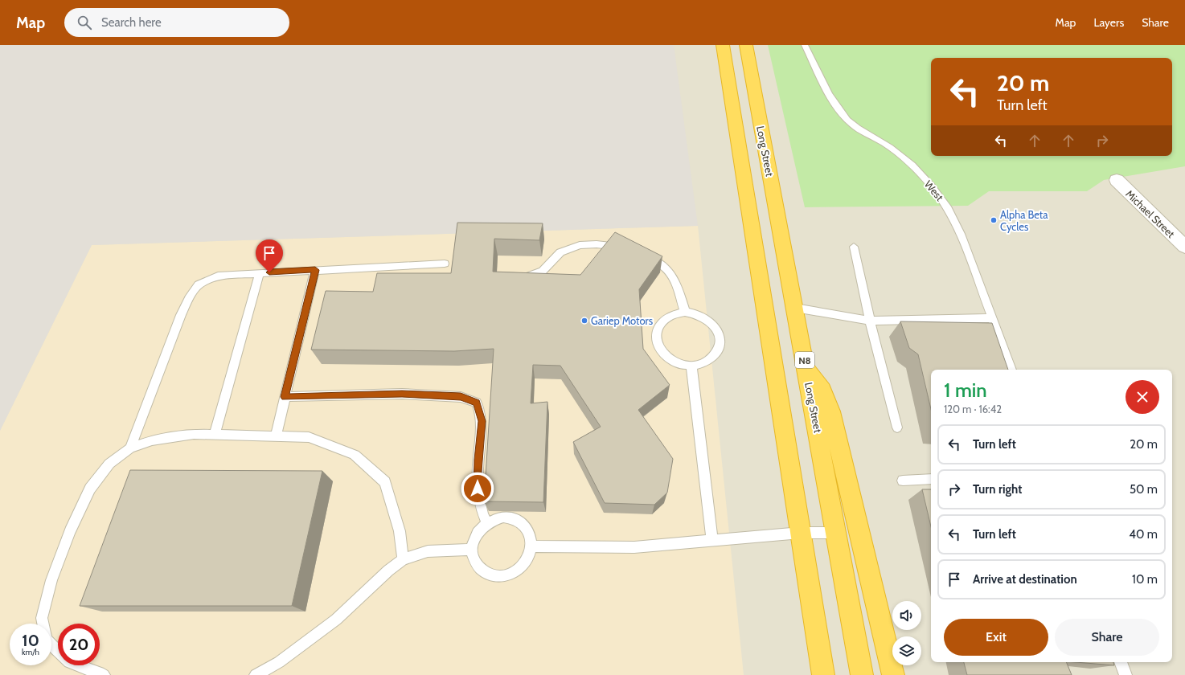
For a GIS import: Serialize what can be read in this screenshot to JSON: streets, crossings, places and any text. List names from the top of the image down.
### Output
{
  "streets": {
    "highway": ["Long Street", "N8"],
    "street": ["Michael Street"],
    "lane": ["West"]
  },
  "places": ["Alpha Beta Cycles", "Gariep Motors"],
  "page": {
    "header": "Map",
    "search": "Search here",
    "nav": ["Map", "Layers", "Share"],
    "turn": ["20 m", "Turn left"],
    "heading": ["1 min", "120 m · 16:42"],
    "list": [
      {
        "name": "Turn left",
        "value": "20 m"
      },
      {
        "name": "Turn right",
        "value": "50 m"
      },
      {
        "name": "Turn left",
        "value": "40 m"
      },
      {
        "name": "Arrive at destination",
        "value": "10 m"
      }
    ],
    "buttons": ["Exit", "Share"],
    "speed": "10 km/h",
    "limit": "20"
  }
}
